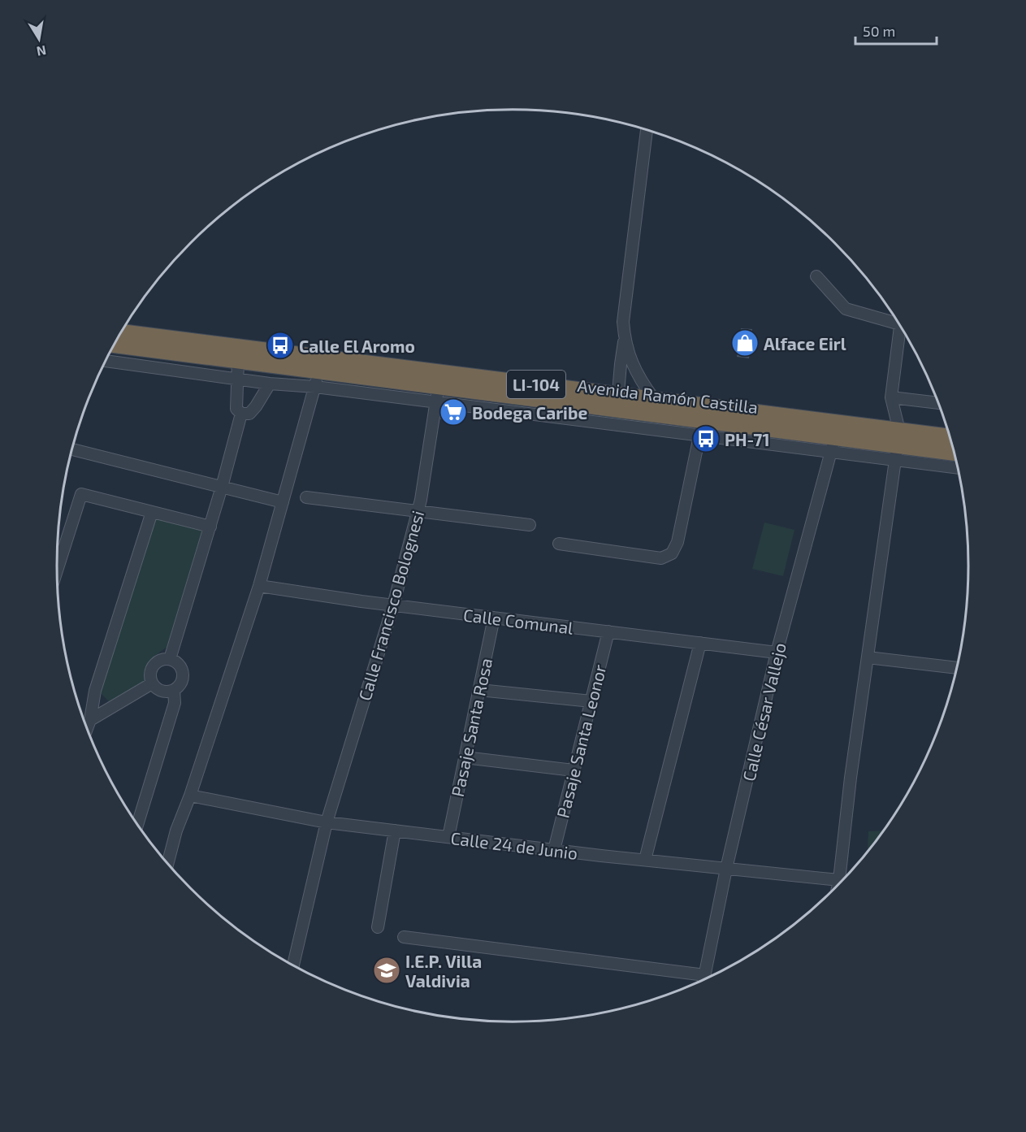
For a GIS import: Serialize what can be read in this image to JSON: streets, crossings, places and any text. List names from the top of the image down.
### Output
{
  "streets": {
    "highway": ["LI-104", "Avenida Ramón Castilla"],
    "street": [
      "Calle Francisco Bolognesi",
      "Calle Comunal",
      "Calle César Vallejo",
      "Pasaje Santa Rosa",
      "Pasaje Santa Leonor",
      "Calle 24 de Junio"
    ]
  },
  "crossings": [
    ["Avenida Ramón Castilla", "Calle Francisco Bolognesi"],
    ["Avenida Ramón Castilla", "Calle César Vallejo"],
    ["Calle Francisco Bolognesi", "Calle Comunal"],
    ["Calle Francisco Bolognesi", "Calle 24 de Junio"],
    ["Calle Comunal", "Calle César Vallejo"],
    ["Calle Comunal", "Pasaje Santa Rosa"],
    ["Calle Comunal", "Pasaje Santa Leonor"],
    ["Calle César Vallejo", "Calle 24 de Junio"],
    ["Pasaje Santa Rosa", "Calle 24 de Junio"],
    ["Pasaje Santa Leonor", "Calle 24 de Junio"]
  ],
  "places": {
    "shop": ["Alface Eirl"],
    "bus stop": ["Calle El Aromo", "PH-71"],
    "supermarket": ["Bodega Caribe"],
    "school or university": ["I.E.P. Villa Valdivia"]
  },
  "scale_bar": "50 m",
  "north": "bottom"
}
